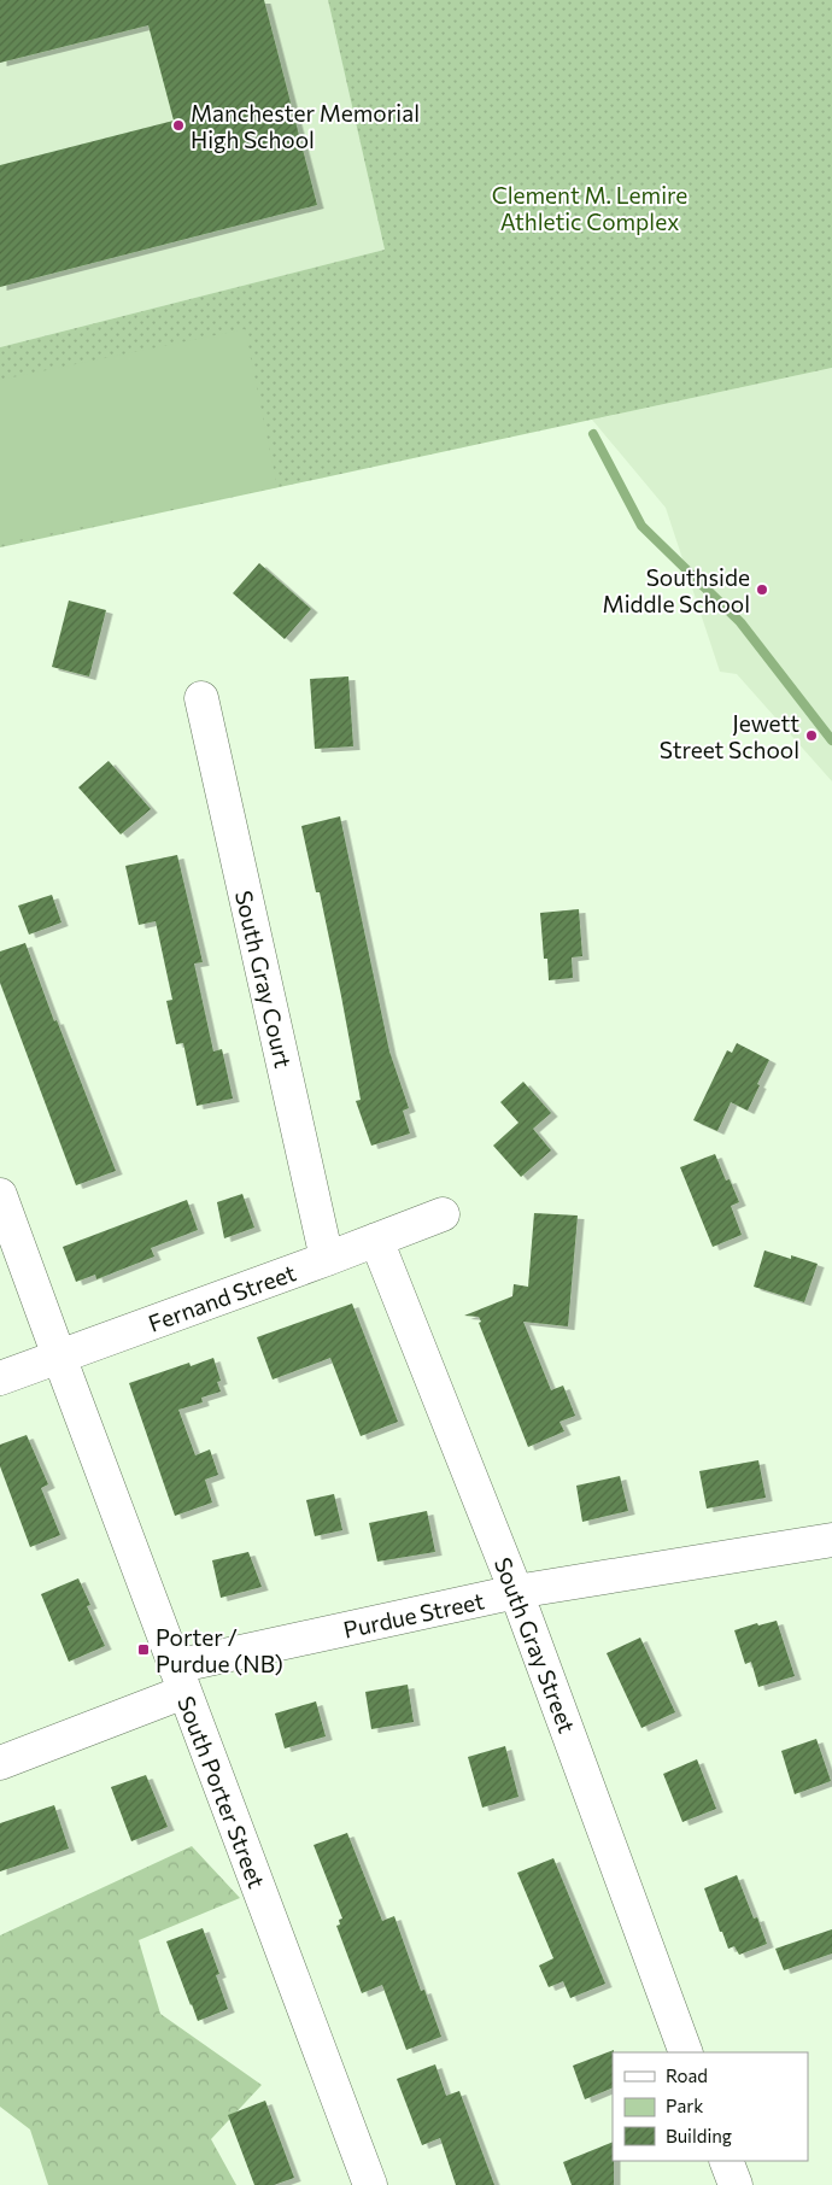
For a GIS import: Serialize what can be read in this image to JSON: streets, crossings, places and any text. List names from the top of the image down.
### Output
{
  "streets": {
    "street": [
      "South Gray Court",
      "Fernand Street",
      "Purdue Street",
      "South Gray Street",
      "South Porter Street"
    ]
  },
  "crossings": [
    ["South Gray Court", "Fernand Street"],
    ["Fernand Street", "South Gray Street"],
    ["Fernand Street", "South Porter Street"],
    ["Purdue Street", "South Gray Street"],
    ["Purdue Street", "South Porter Street"]
  ],
  "parks": ["Clement M. Lemire Athletic Complex"],
  "places": {
    "other": ["Manchester Memorial High School", "Southside Middle School", "Jewett Street School"],
    "transit": ["Porter / Purdue (NB)"]
  },
  "legend": ["Road", "Park", "Building"]
}
